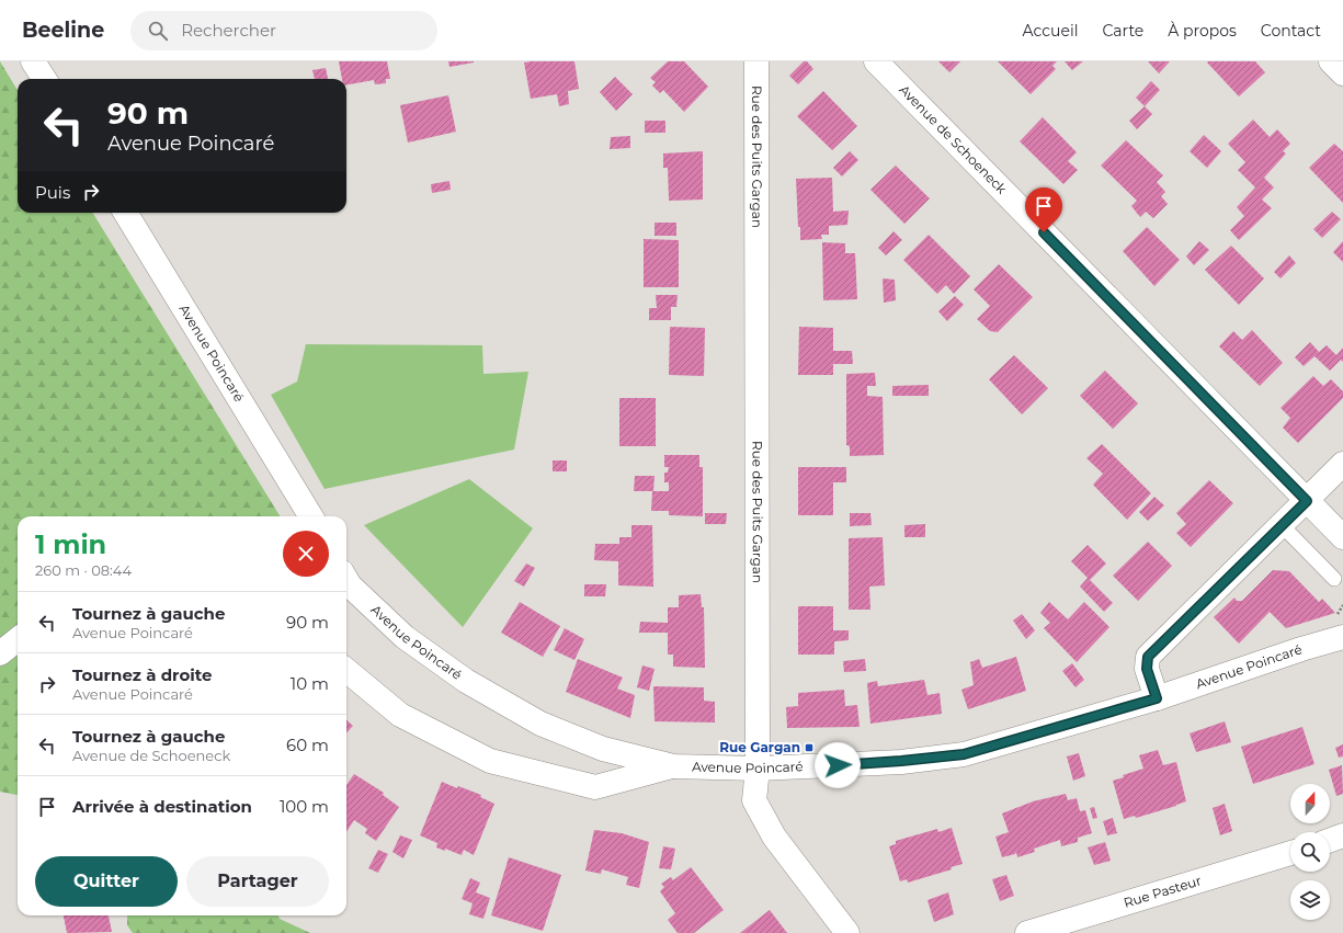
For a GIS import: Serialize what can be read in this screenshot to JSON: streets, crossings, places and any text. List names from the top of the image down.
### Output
{
  "streets": {
    "street": [
      "Avenue de Schoeneck",
      "Rue des Puits Gargan",
      "Avenue Poincaré",
      "Rue Pasteur"
    ]
  },
  "crossings": [
    ["Rue des Puits Gargan", "Avenue Poincaré"]
  ],
  "places": {
    "transit": ["Rue Gargan"]
  },
  "north": "top",
  "page": {
    "header": "Beeline",
    "search": "Rechercher",
    "nav": [
      "Accueil",
      "Carte",
      "À propos",
      "Contact"
    ],
    "turn": ["90 m", "Avenue Poincaré"],
    "then": "Puis",
    "heading": ["1 min", "260 m · 08:44"],
    "list": [
      {
        "name": "Tournez à gauche",
        "note": "Avenue Poincaré",
        "value": "90 m"
      },
      {
        "name": "Tournez à droite",
        "note": "Avenue Poincaré",
        "value": "10 m"
      },
      {
        "name": "Tournez à gauche",
        "note": "Avenue de Schoeneck",
        "value": "60 m"
      },
      {
        "name": "Arrivée à destination",
        "value": "100 m"
      }
    ],
    "buttons": ["Quitter", "Partager"]
  }
}
